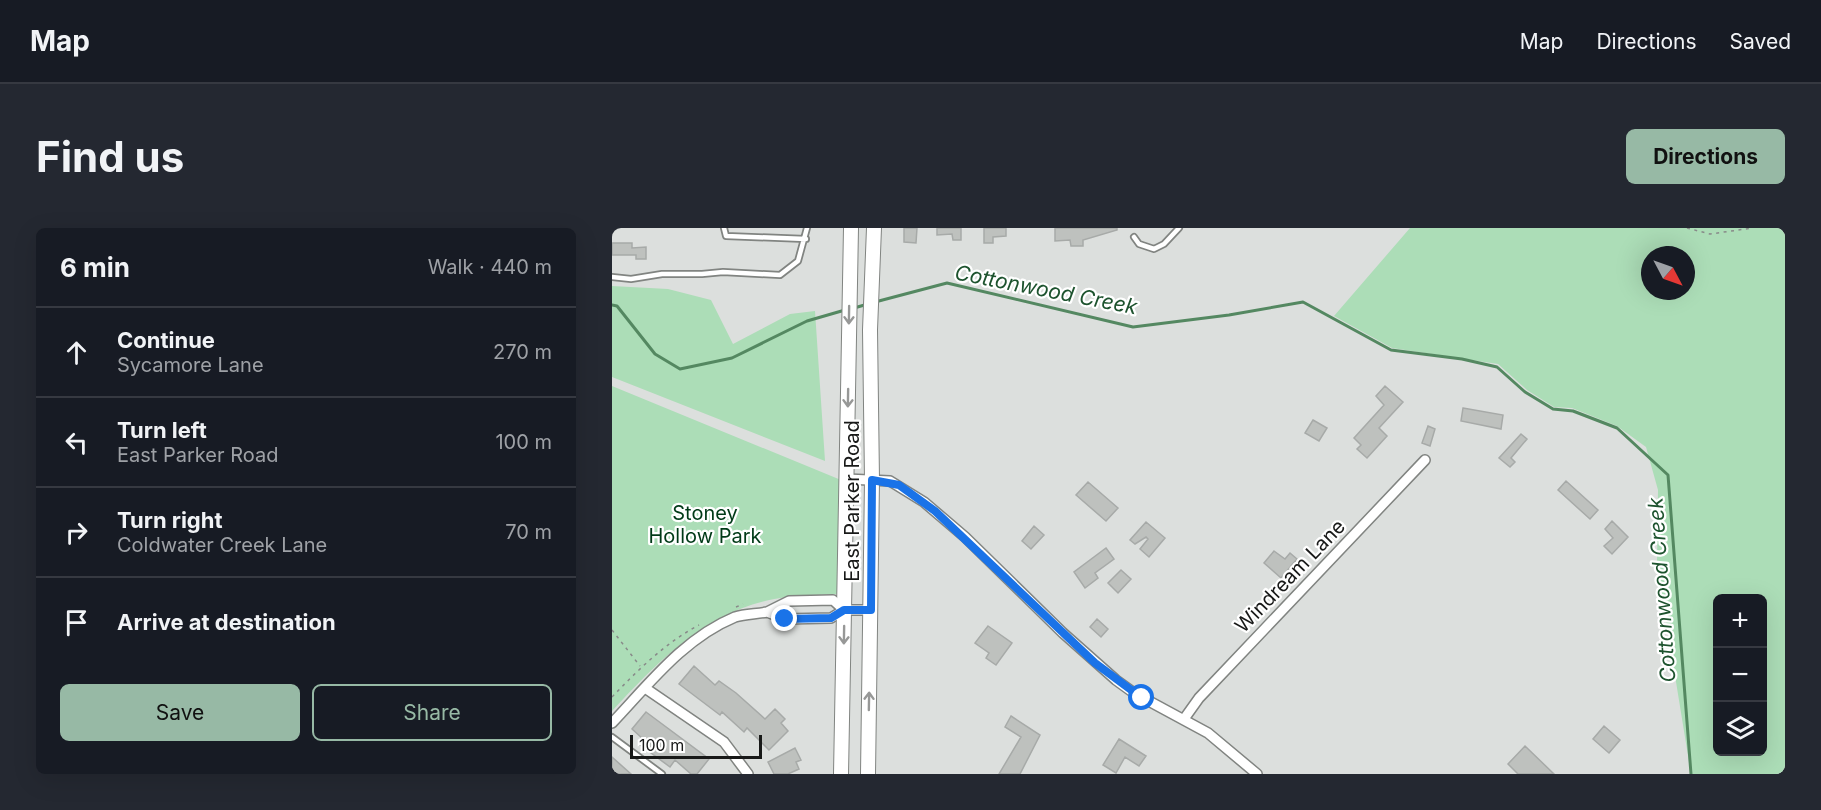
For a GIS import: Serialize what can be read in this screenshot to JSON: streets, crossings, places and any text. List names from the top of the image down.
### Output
{
  "streets": {
    "main road": ["East Parker Road"],
    "street": ["Windream Lane"]
  },
  "water": ["Cottonwood Creek"],
  "parks": ["Stoney Hollow Park"],
  "scale_bar": "100 m",
  "north": "bottom right",
  "page": {
    "header": "Map",
    "nav": ["Map", "Directions", "Saved"],
    "buttons": [
      "Directions",
      ["Save", "Share"]
    ],
    "title": "Find us",
    "heading": ["6 min", "Walk · 440 m"],
    "list": [
      ["Continue", "Sycamore Lane", "270 m"],
      ["Turn left", "East Parker Road", "100 m"],
      ["Turn right", "Coldwater Creek Lane", "70 m"],
      "Arrive at destination"
    ],
    "map_buttons": ["+", "−"],
    "scale": "100 m"
  }
}
